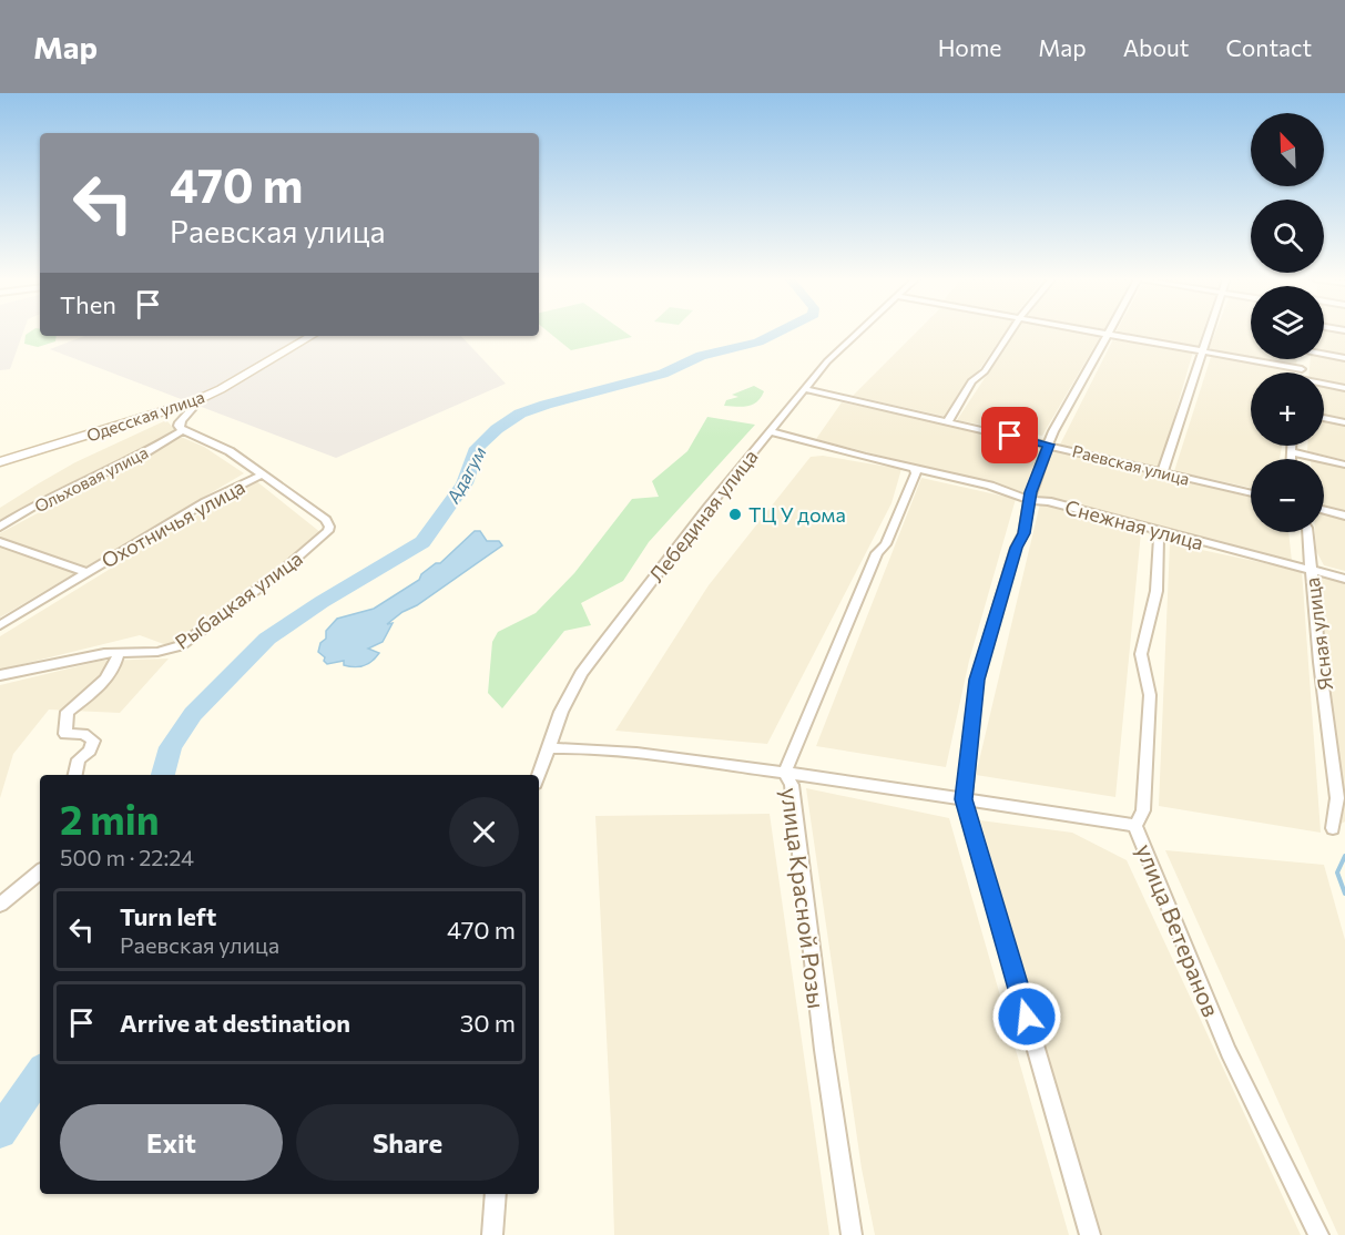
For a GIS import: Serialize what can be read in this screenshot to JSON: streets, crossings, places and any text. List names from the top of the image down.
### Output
{
  "streets": {
    "main road": ["Одесская улица"],
    "street": [
      "Раевская улица",
      "Ольховая улица",
      "Лебединая улица",
      "Охотничья улица",
      "Снежная улица",
      "Рыбацкая улица",
      "Ясная улица",
      "улица Красной Розы",
      "улица Ветеранов"
    ]
  },
  "crossings": [
    ["Раевская улица", "Лебединая улица"],
    ["Лебединая улица", "Снежная улица"],
    ["Охотничья улица", "Рыбацкая улица"],
    ["Снежная улица", "Ясная улица"],
    ["Снежная улица", "улица Красной Розы"],
    ["Снежная улица", "улица Ветеранов"]
  ],
  "water": ["Адагум"],
  "places": ["ТЦ У дома"],
  "north": "top left",
  "page": {
    "header": "Map",
    "nav": [
      "Home",
      "Map",
      "About",
      "Contact"
    ],
    "map_buttons": ["+", "−"],
    "turn": ["470 m", "Раевская улица"],
    "then": "Then",
    "heading": ["2 min", "500 m · 22:24"],
    "list": [
      {
        "name": "Turn left",
        "note": "Раевская улица",
        "value": "470 m"
      },
      {
        "name": "Arrive at destination",
        "value": "30 m"
      }
    ],
    "buttons": ["Exit", "Share"]
  }
}
